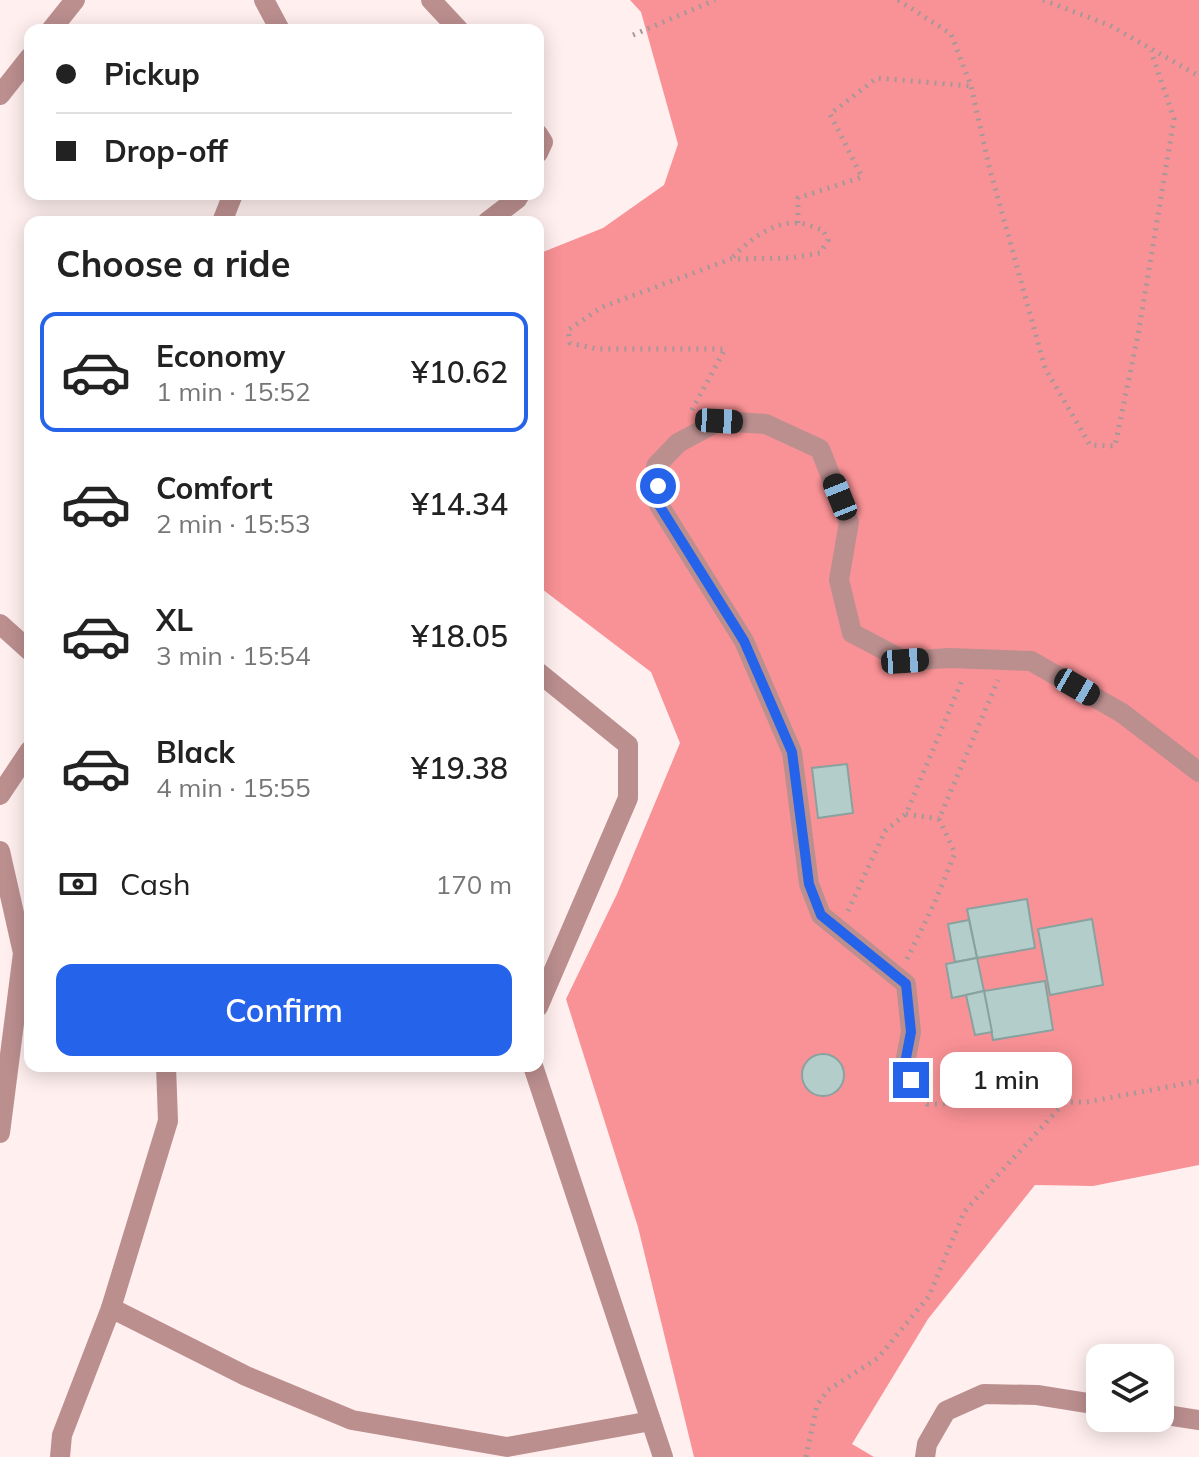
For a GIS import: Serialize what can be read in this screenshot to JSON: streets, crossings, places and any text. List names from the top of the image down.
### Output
{
  "page": {
    "banner": ["Pickup", "Drop-off"],
    "heading": "Choose a ride",
    "list": [
      {
        "name": "Economy",
        "note": "1 min · 15:52",
        "value": "¥10.62"
      },
      {
        "name": "Comfort",
        "note": "2 min · 15:53",
        "value": "¥14.34"
      },
      {
        "name": "XL",
        "note": "3 min · 15:54",
        "value": "¥18.05"
      },
      {
        "name": "Black",
        "note": "4 min · 15:55",
        "value": "¥19.38"
      }
    ],
    "pay": ["Cash", "170 m"],
    "buttons": "Confirm",
    "bubble": "1 min"
  }
}
